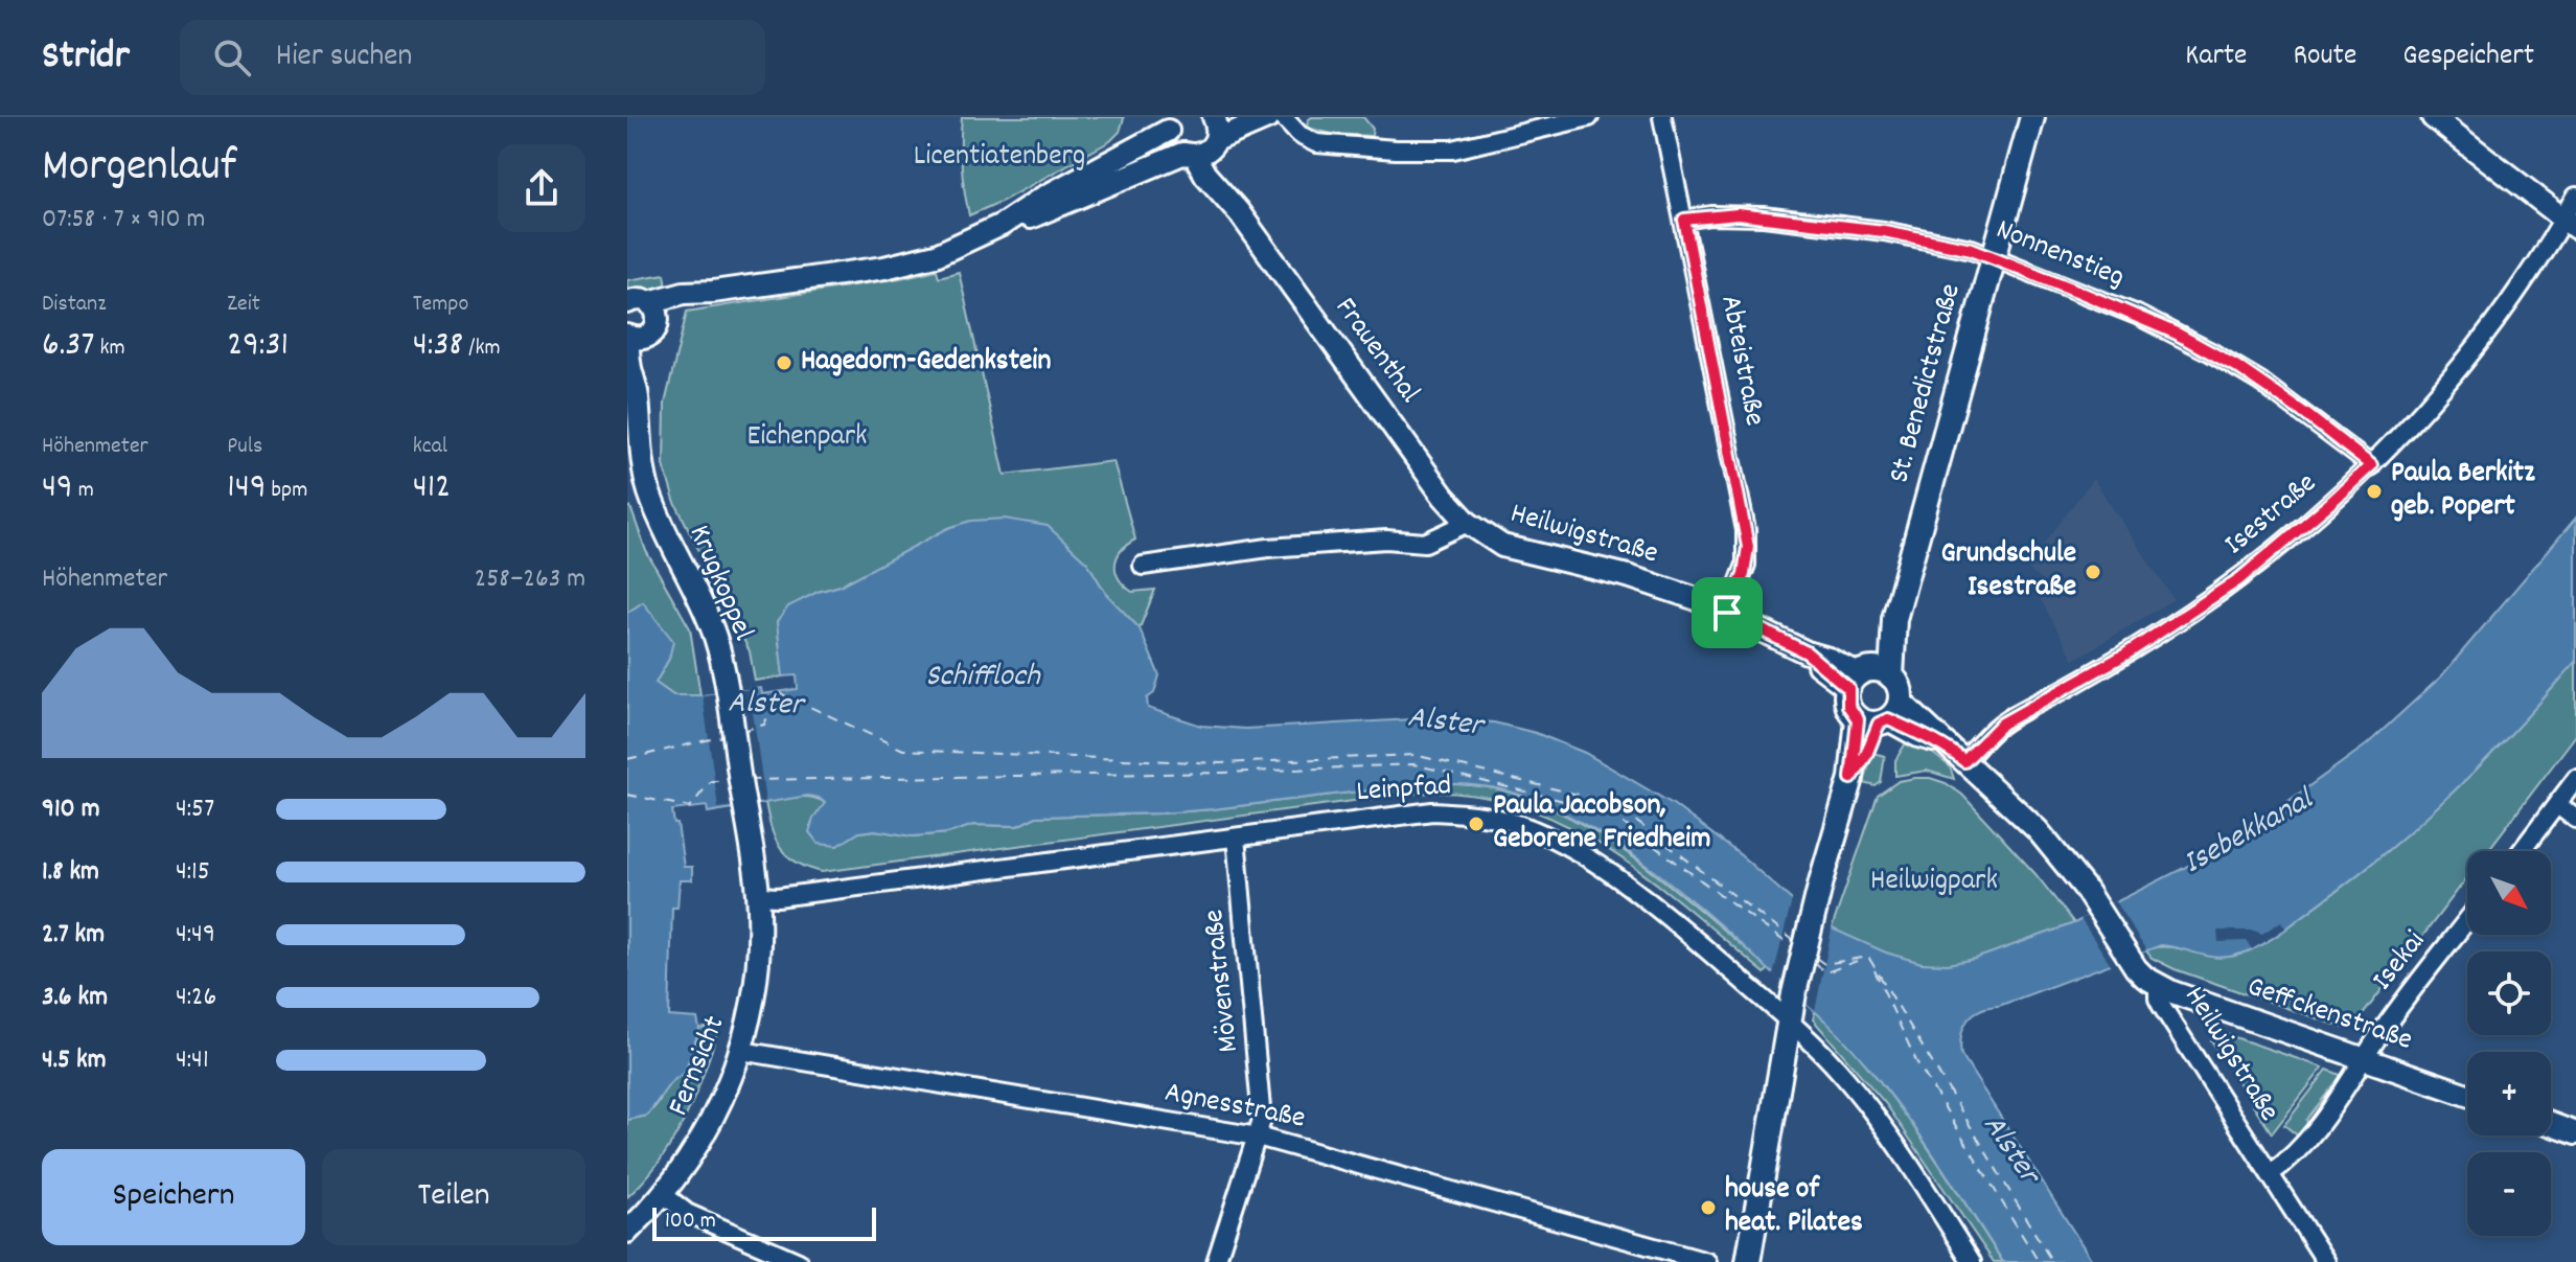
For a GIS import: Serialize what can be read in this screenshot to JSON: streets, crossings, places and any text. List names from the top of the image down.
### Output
{
  "streets": {
    "main road": ["St. Benedictstraße"],
    "street": [
      "Nonnenstieg",
      "Frauenthal",
      "Abteistraße",
      "Isestraße",
      "Heilwigstraße",
      "Krugkoppel",
      "Leinpfad",
      "Isekai",
      "Mövenstraße",
      "Geffckenstraße",
      "Fernsicht",
      "Agnesstraße"
    ]
  },
  "crossings": [
    ["Nonnenstieg", "Abteistraße"],
    ["Nonnenstieg", "St. Benedictstraße"],
    ["Nonnenstieg", "Isestraße"],
    ["Frauenthal", "Heilwigstraße"],
    ["Abteistraße", "Heilwigstraße"],
    ["St. Benedictstraße", "Heilwigstraße"],
    ["Isestraße", "Heilwigstraße"],
    ["Heilwigstraße", "Isekai"],
    ["Heilwigstraße", "Geffckenstraße"],
    ["Krugkoppel", "Leinpfad"],
    ["Krugkoppel", "Fernsicht"],
    ["Leinpfad", "Mövenstraße"],
    ["Leinpfad", "Fernsicht"],
    ["Isekai", "Geffckenstraße"],
    ["Mövenstraße", "Agnesstraße"],
    ["Fernsicht", "Agnesstraße"]
  ],
  "water": ["Schiffloch", "Alster", "Isebekkanal"],
  "parks": ["Licentiatenberg", "Eichenpark", "Heilwigpark"],
  "places": [
    "Hagedorn-Gedenkstein",
    "Paula Berkitz geb. Popert",
    "Grundschule Isestraße",
    "Paula Jacobson, Geborene Friedheim",
    "house of heat. Pilates"
  ],
  "scale_bar": "100 m",
  "north": "bottom right",
  "page": {
    "header": "Stridr",
    "search": "Hier suchen",
    "nav": ["Karte", "Route", "Gespeichert"],
    "heading": ["Morgenlauf", "07:58 · 7 × 910 m"],
    "stats": [
      ["Distanz", "6.37 km"],
      ["Zeit", "29:31"],
      ["Tempo", "4:38 /km"],
      ["Höhenmeter", "49 m"],
      ["Puls", "149 bpm"],
      ["kcal", "412"]
    ],
    "chart": ["Höhenmeter", "258–263 m"],
    "list": [
      {
        "name": "910 m",
        "note": "4:57"
      },
      {
        "name": "1.8 km",
        "note": "4:15"
      },
      {
        "name": "2.7 km",
        "note": "4:49"
      },
      {
        "name": "3.6 km",
        "note": "4:26"
      },
      {
        "name": "4.5 km",
        "note": "4:41"
      }
    ],
    "map_buttons": ["+", "−"],
    "buttons": ["Speichern", "Teilen"],
    "scale": "100 m"
  }
}
